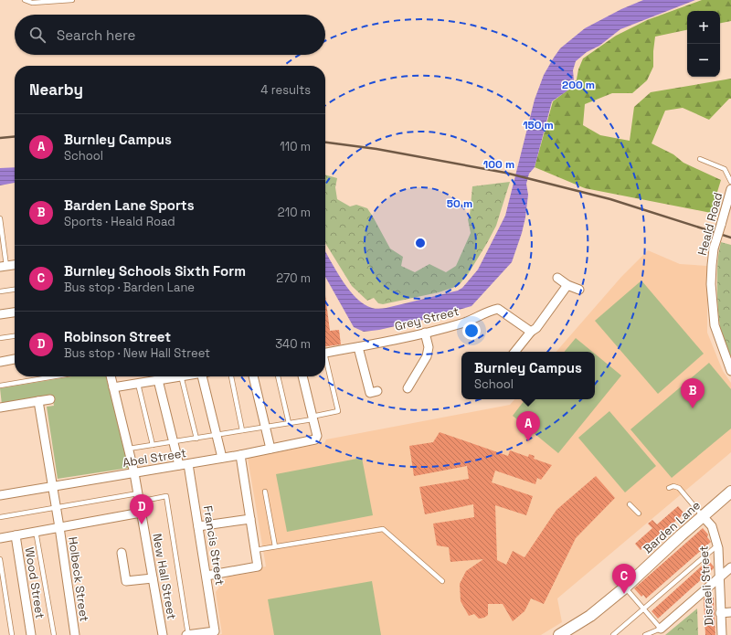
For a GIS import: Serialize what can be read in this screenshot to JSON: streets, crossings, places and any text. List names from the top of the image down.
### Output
{
  "streets": {
    "street": [
      "Heald Road",
      "Grey Street",
      "Abel Street",
      "Barden Lane",
      "Francis Street",
      "New Hall Street",
      "Holbeck Street",
      "Wood Street",
      "Disraeli Street"
    ]
  },
  "crossings": [
    ["Abel Street", "Francis Street"],
    ["Abel Street", "New Hall Street"],
    ["Abel Street", "Holbeck Street"],
    ["Barden Lane", "Disraeli Street"]
  ],
  "page": {
    "map_buttons": ["+", "−"],
    "search": "Search here",
    "heading": ["Nearby", "4 results"],
    "list": [
      {
        "mark": "A",
        "name": "Burnley Campus",
        "note": "School",
        "value": "110 m"
      },
      {
        "mark": "B",
        "name": "Barden Lane Sports",
        "note": "Sports · Heald Road",
        "value": "210 m"
      },
      {
        "mark": "C",
        "name": "Burnley Schools Sixth Form",
        "note": "Bus stop · Barden Lane",
        "value": "270 m"
      },
      {
        "mark": "D",
        "name": "Robinson Street",
        "note": "Bus stop · New Hall Street",
        "value": "340 m"
      }
    ],
    "popup": ["Burnley Campus", "School"],
    "pins": [
      "B",
      "A",
      "D",
      "C"
    ]
  },
  "rings": [
    "200 m",
    "150 m",
    "100 m",
    "50 m"
  ]
}
